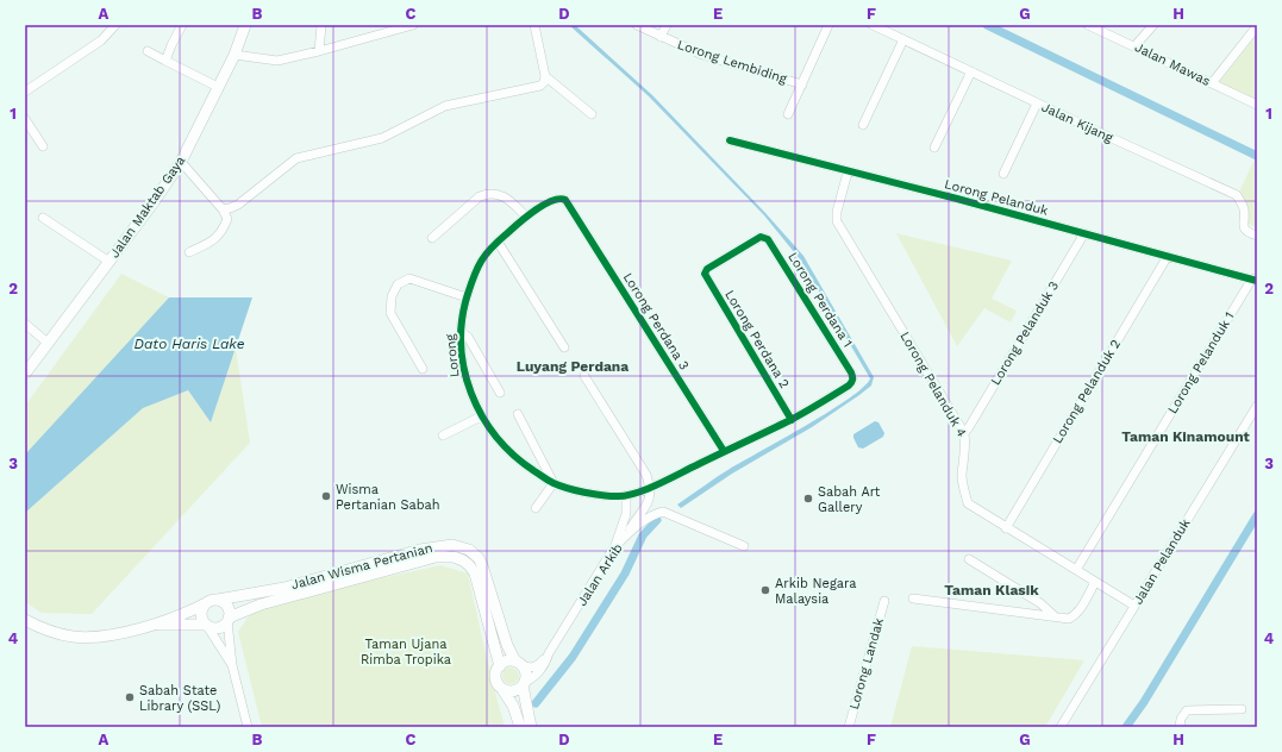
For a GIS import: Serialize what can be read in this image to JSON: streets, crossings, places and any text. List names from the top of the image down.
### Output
{
  "streets": {
    "street": [
      "Lorong Lembiding",
      "Jalan Mawas",
      "Jalan Kijang",
      "Lorong Pelanduk",
      "Jalan Maktab Gaya",
      "Lorong Perdana 1",
      "Lorong Perdana 3",
      "Lorong Pelanduk 3",
      "Lorong Perdana 2",
      "Lorong",
      "Lorong Pelanduk 1",
      "Lorong Pelanduk 4",
      "Lorong Pelanduk 2",
      "Jalan Pelanduk",
      "Jalan Wisma Pertanian",
      "Jalan Arkib",
      "Lorong Landak"
    ]
  },
  "crossings": [
    ["Lorong Pelanduk", "Lorong Pelanduk 3"],
    ["Lorong Pelanduk", "Lorong Pelanduk 1"],
    ["Lorong Pelanduk", "Lorong Pelanduk 4"],
    ["Lorong Pelanduk", "Lorong Pelanduk 2"],
    ["Lorong Perdana 1", "Lorong Perdana 2"],
    ["Lorong Perdana 3", "Lorong"],
    ["Lorong Pelanduk 3", "Lorong Pelanduk 4"],
    ["Lorong Pelanduk 1", "Lorong Pelanduk 4"],
    ["Lorong Pelanduk 4", "Lorong Pelanduk 2"],
    ["Lorong Pelanduk 4", "Jalan Pelanduk"],
    ["Jalan Wisma Pertanian", "Jalan Arkib"]
  ],
  "districts": ["Luyang Perdana", "Taman Kinamount", "Taman Klasik"],
  "water": ["Dato Haris Lake"],
  "parks": ["Taman Ujana Rimba Tropika"],
  "places": [
    "Wisma Pertanian Sabah",
    "Sabah Art Gallery",
    "Arkib Negara Malaysia",
    "Sabah State Library (SSL)"
  ],
  "grid": {
    "columns": [
      "A",
      "B",
      "C",
      "D",
      "E",
      "F",
      "G",
      "H"
    ],
    "rows": [
      "1",
      "2",
      "3",
      "4"
    ]
  }
}
